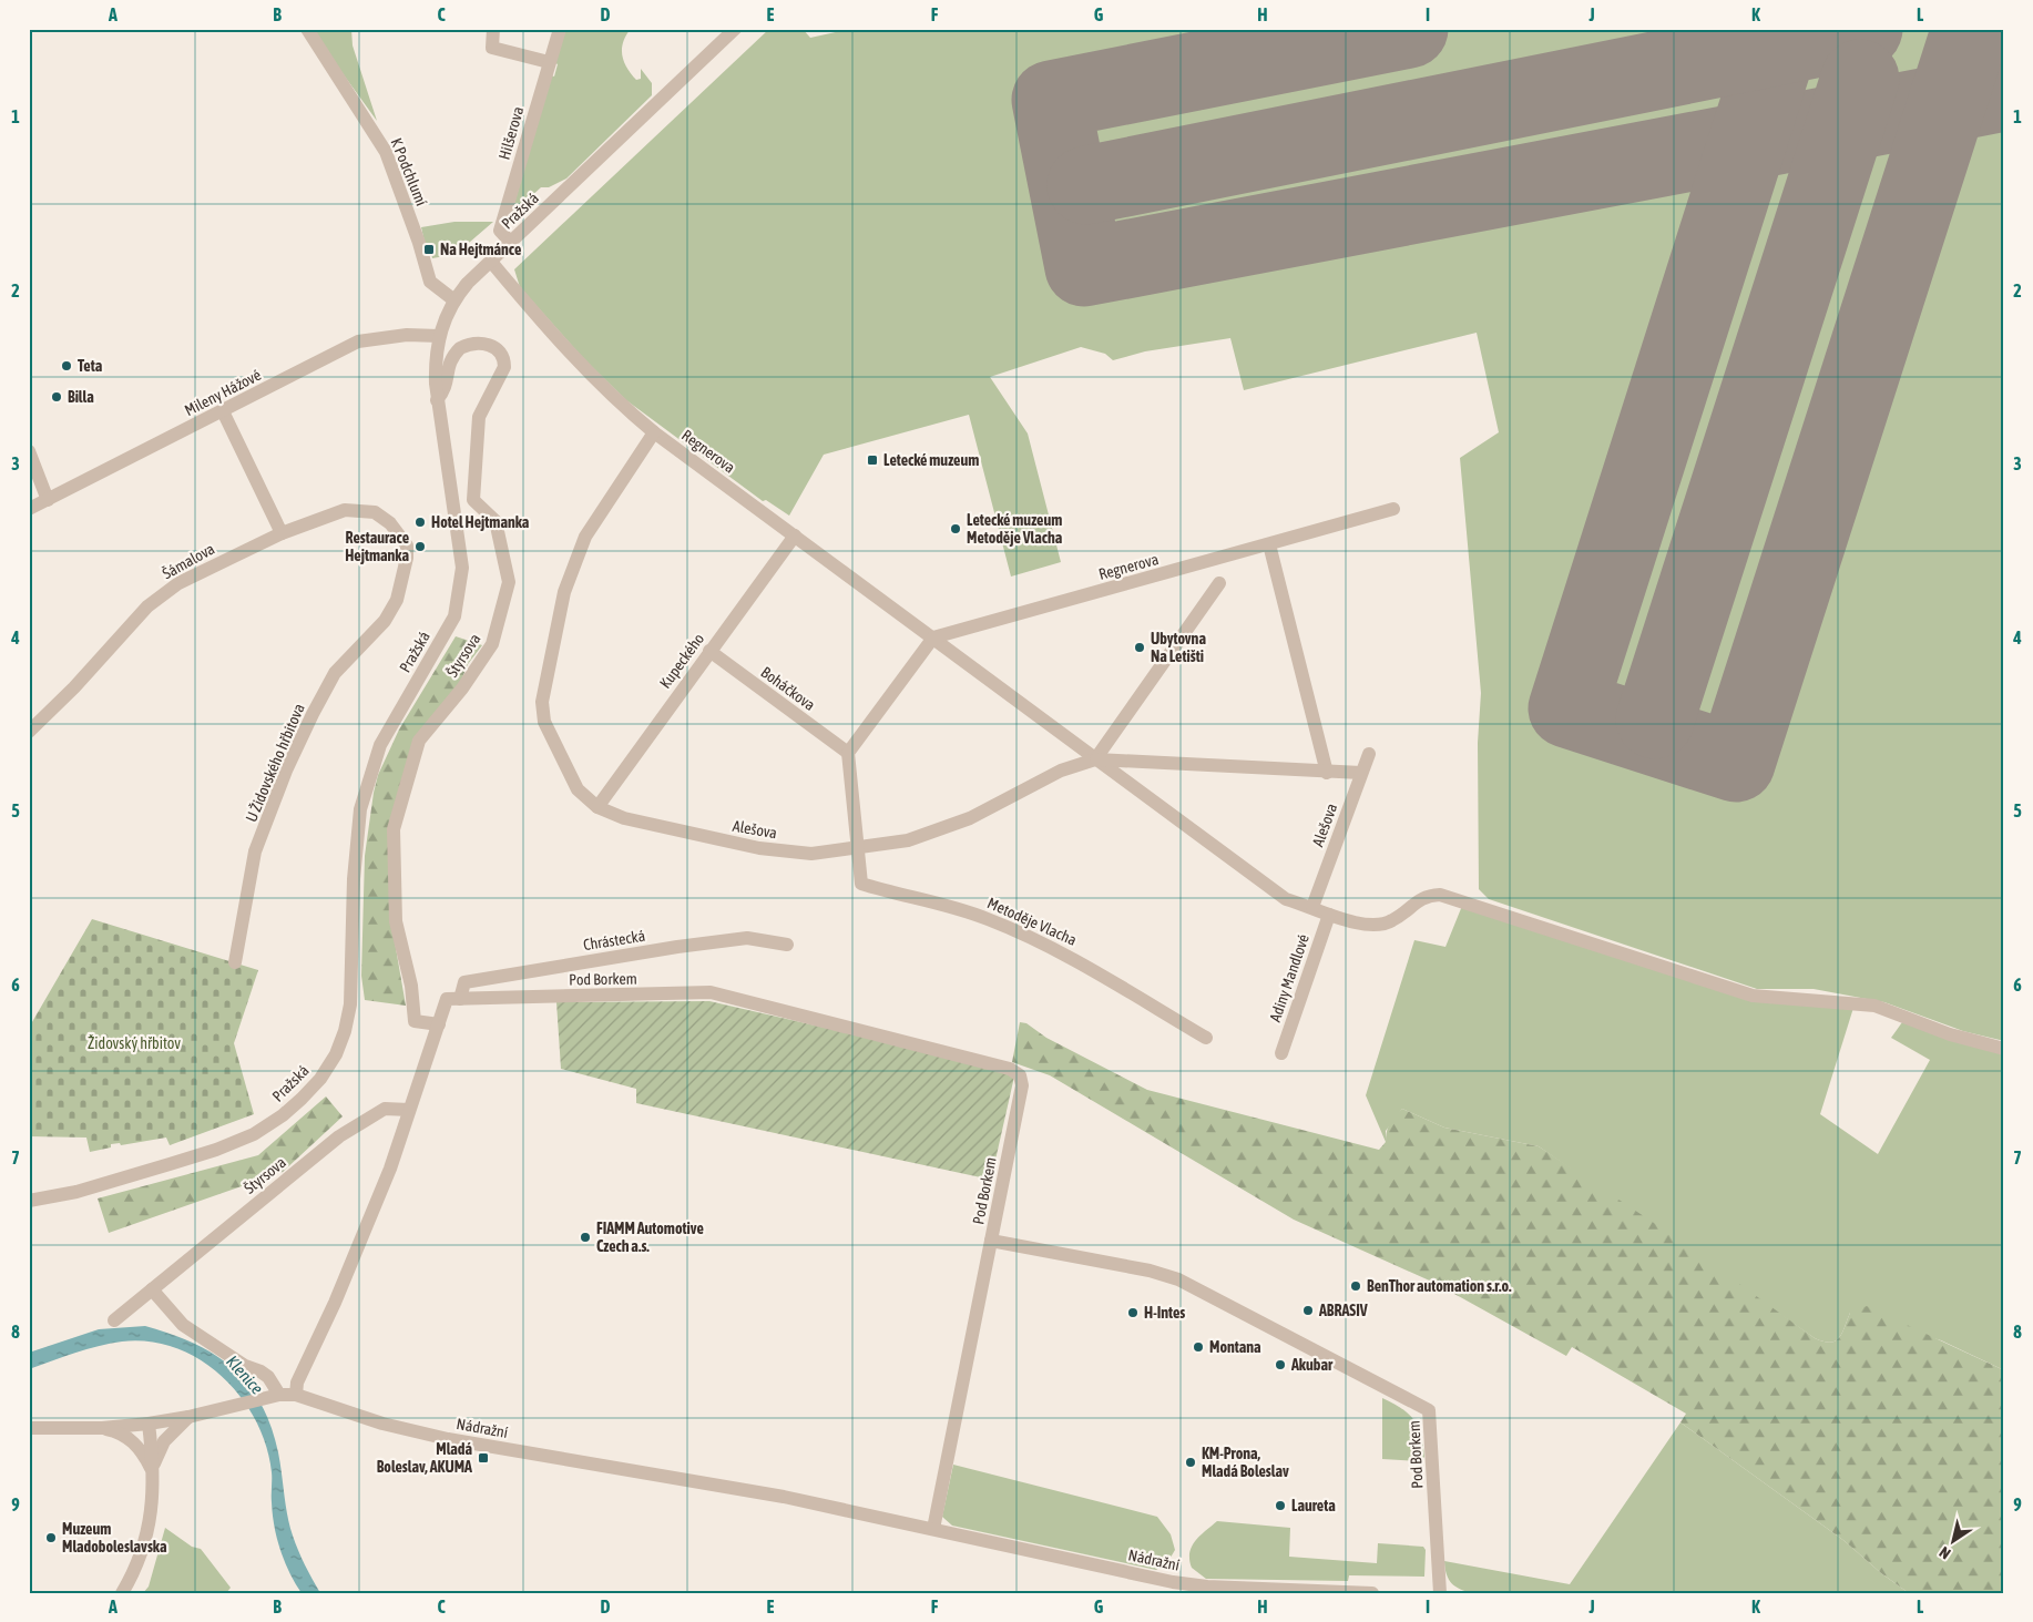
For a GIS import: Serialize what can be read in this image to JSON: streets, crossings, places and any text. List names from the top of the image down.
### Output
{
  "streets": {
    "street": [
      "Hilšerova",
      "K Podchlumí",
      "Pražská",
      "Mileny Hážové",
      "Regnerova",
      "Šámalova",
      "Štyrsova",
      "Kupeckého",
      "Boháčkova",
      "U Židovského hřbitova",
      "Alešova",
      "Metoděje Vlacha",
      "Chrástecká",
      "Adiny Mandlové",
      "Pod Borkem",
      "Nádražní"
    ]
  },
  "crossings": [
    ["Hilšerova", "Pražská"],
    ["K Podchlumí", "Pražská"],
    ["Pražská", "Mileny Hážové"],
    ["Pražská", "Regnerova"],
    ["Pražská", "Štyrsova"],
    ["Regnerova", "Kupeckého"],
    ["Regnerova", "Alešova"],
    ["Regnerova", "Adiny Mandlové"],
    ["Šámalova", "U Židovského hřbitova"],
    ["Kupeckého", "Boháčkova"],
    ["Kupeckého", "Alešova"],
    ["Alešova", "Metoděje Vlacha"],
    ["Chrástecká", "Pod Borkem"]
  ],
  "water": ["Klenice"],
  "parks": ["Židovský hřbitov"],
  "places": {
    "transit": ["Na Hejtmánce", "Letecké muzeum", "Mladá Boleslav, AKUMA"],
    "other": [
      "Teta",
      "Billa",
      "Hotel Hejtmanka",
      "Letecké muzeum Metoděje Vlacha",
      "Restaurace Hejtmanka",
      "Ubytovna Na Letišti",
      "FIAMM Automotive Czech a.s.",
      "BenThor automation s.r.o.",
      "ABRASIV",
      "H-Intes",
      "Montana",
      "Akubar",
      "KM-Prona, Mladá Boleslav",
      "Laureta",
      "Muzeum Mladoboleslavska"
    ]
  },
  "north": "bottom left",
  "grid": {
    "columns": [
      "A",
      "B",
      "C",
      "D",
      "E",
      "F",
      "G",
      "H",
      "I",
      "J",
      "K",
      "L"
    ],
    "rows": [
      "1",
      "2",
      "3",
      "4",
      "5",
      "6",
      "7",
      "8",
      "9"
    ]
  }
}
